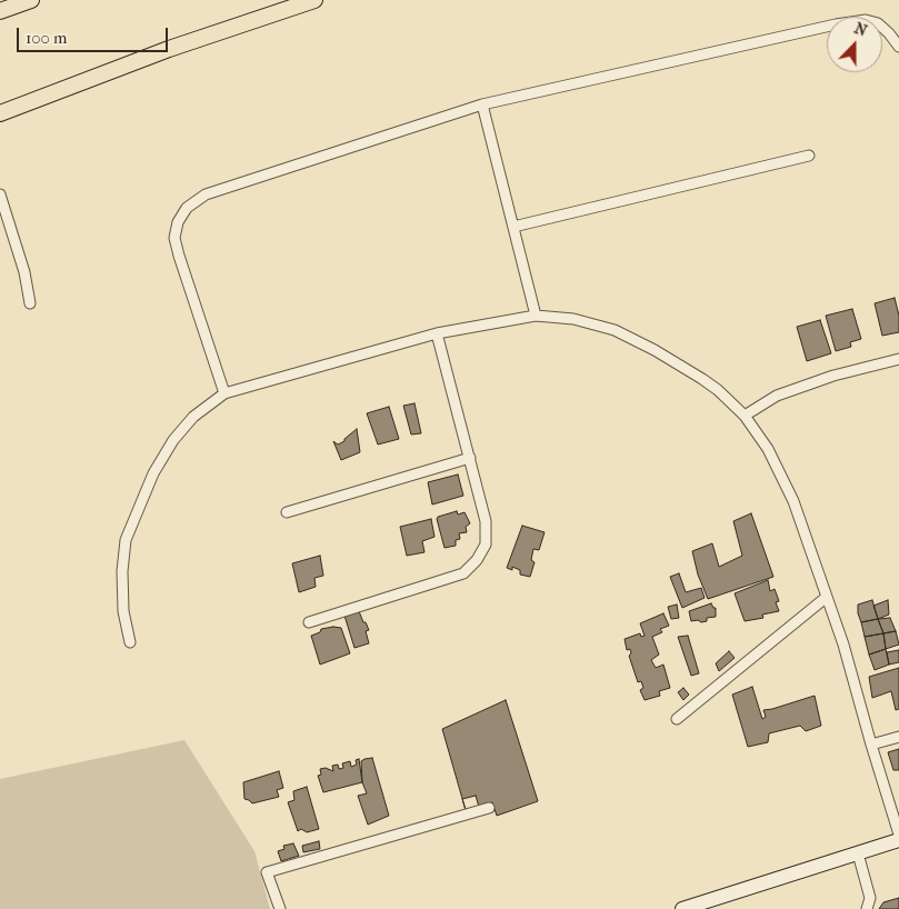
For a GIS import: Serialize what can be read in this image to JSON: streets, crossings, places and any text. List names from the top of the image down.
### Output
{
  "scale_bar": "100 m",
  "north": "top"
}
